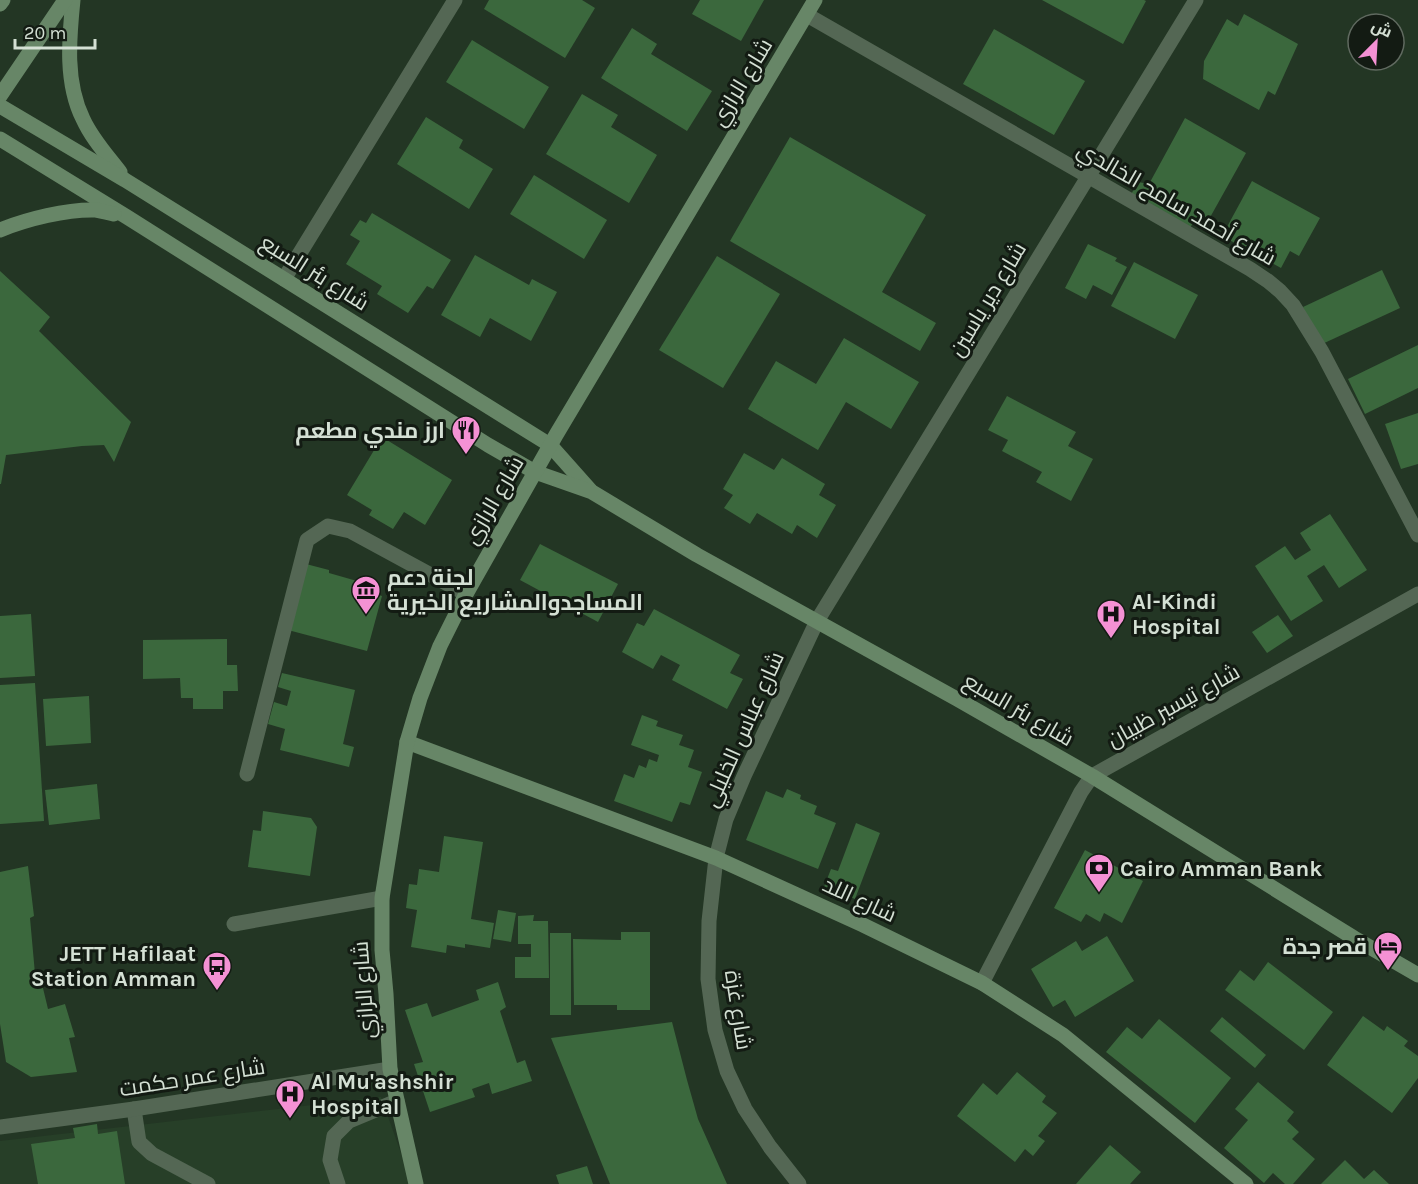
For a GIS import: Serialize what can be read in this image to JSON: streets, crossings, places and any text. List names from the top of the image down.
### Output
{
  "streets": {
    "street": [
      "شارع الرازي",
      "شارع أحمد سامح الخالدي",
      "شارع بئر السبع",
      "شارع دير ياسين",
      "شارع تيسير ظبيان",
      "شارع عباس الخليلي",
      "شارع اللد",
      "شارع غزة",
      "شارع عمر حكمت"
    ]
  },
  "crossings": [
    ["شارع الرازي", "شارع أحمد سامح الخالدي"],
    ["شارع الرازي", "شارع بئر السبع"],
    ["شارع الرازي", "شارع اللد"],
    ["شارع الرازي", "شارع عمر حكمت"],
    ["شارع أحمد سامح الخالدي", "شارع دير ياسين"],
    ["شارع بئر السبع", "شارع دير ياسين"],
    ["شارع بئر السبع", "شارع تيسير ظبيان"],
    ["شارع بئر السبع", "شارع عباس الخليلي"],
    ["شارع دير ياسين", "شارع عباس الخليلي"],
    ["شارع تيسير ظبيان", "شارع اللد"],
    ["شارع عباس الخليلي", "شارع اللد"],
    ["شارع عباس الخليلي", "شارع غزة"],
    ["شارع اللد", "شارع غزة"]
  ],
  "places": {
    "restaurant": ["ارز مندي مطعم"],
    "museum": ["لجنة دعم المساجدوالمشاريع الخيرية"],
    "hospital": ["Al-Kindi Hospital", "Al Mu'ashshir Hospital"],
    "bank": ["Cairo Amman Bank"],
    "hotel": ["قصر جدة"],
    "bus stop": ["JETT Hafilaat Station Amman"]
  },
  "scale_bar": "20 m",
  "north": "top right"
}
